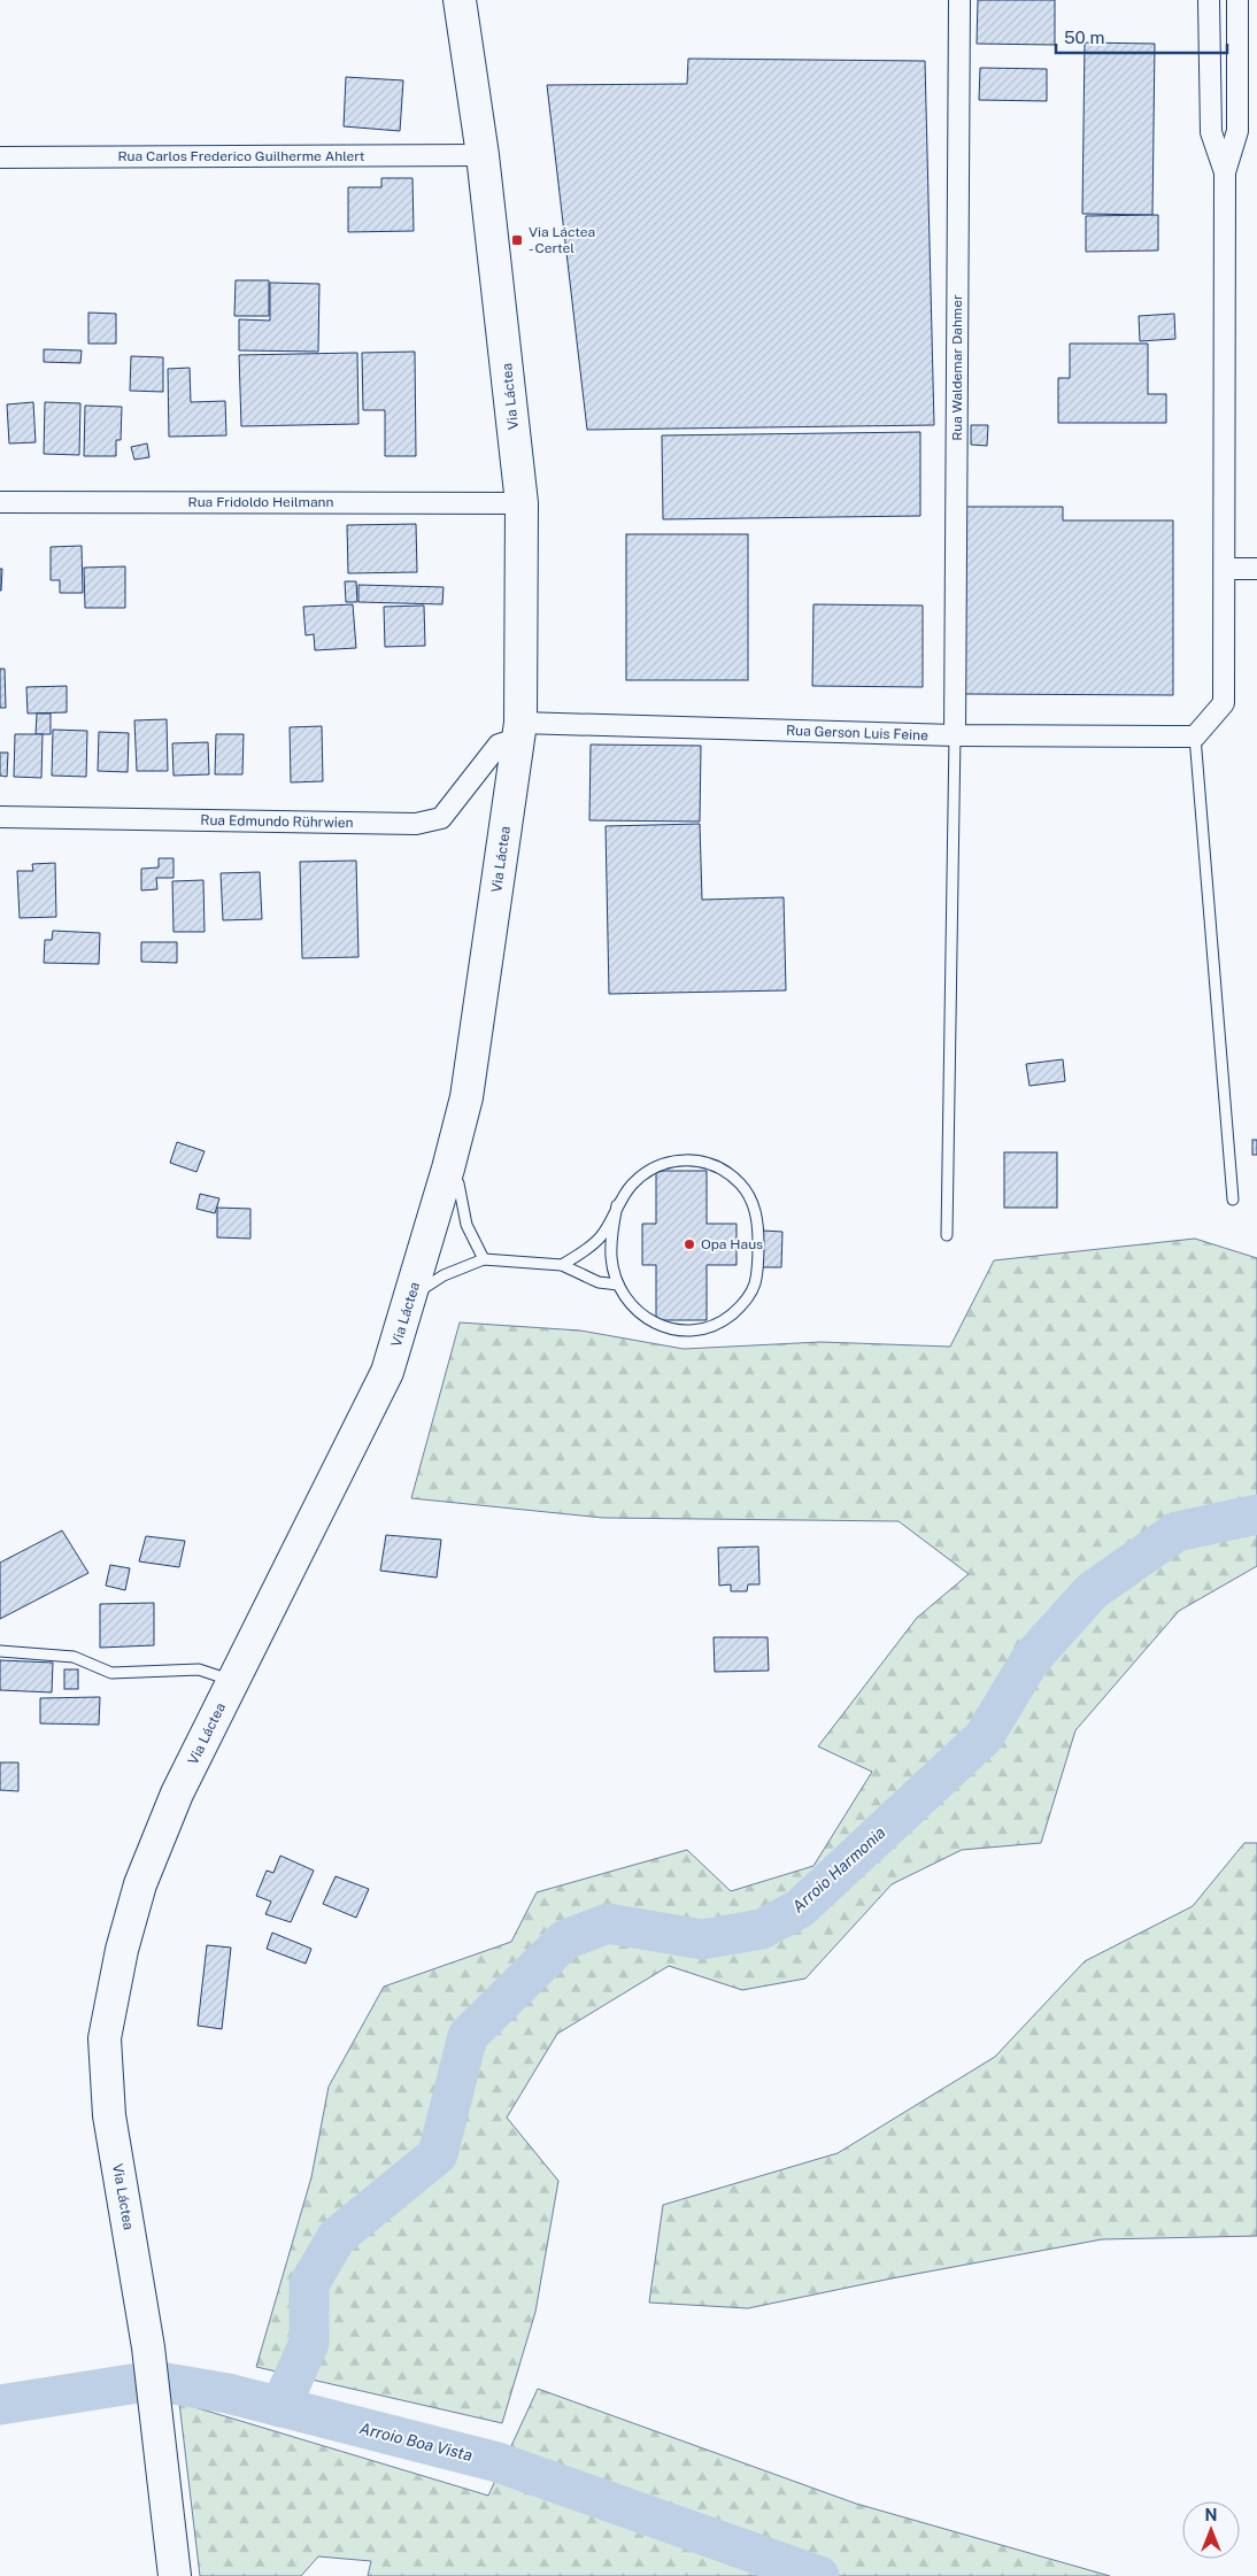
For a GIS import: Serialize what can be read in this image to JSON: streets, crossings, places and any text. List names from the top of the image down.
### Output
{
  "streets": {
    "main road": ["Via Láctea"],
    "street": [
      "Rua Carlos Frederico Guilherme Ahlert",
      "Rua Waldemar Dahmer",
      "Rua Fridoldo Heilmann",
      "Rua Gerson Luis Feine",
      "Rua Edmundo Rührwien"
    ]
  },
  "crossings": [
    ["Rua Carlos Frederico Guilherme Ahlert", "Via Láctea"],
    ["Rua Waldemar Dahmer", "Rua Gerson Luis Feine"],
    ["Via Láctea", "Rua Fridoldo Heilmann"],
    ["Via Láctea", "Rua Gerson Luis Feine"],
    ["Via Láctea", "Rua Edmundo Rührwien"],
    ["Rua Gerson Luis Feine", "Rua Edmundo Rührwien"]
  ],
  "water": ["Arroio Harmonia", "Arroio Boa Vista"],
  "places": {
    "transit": ["Via Láctea - Certel"],
    "other": ["Opa Haus"]
  },
  "scale_bar": "50 m",
  "north": "top"
}
